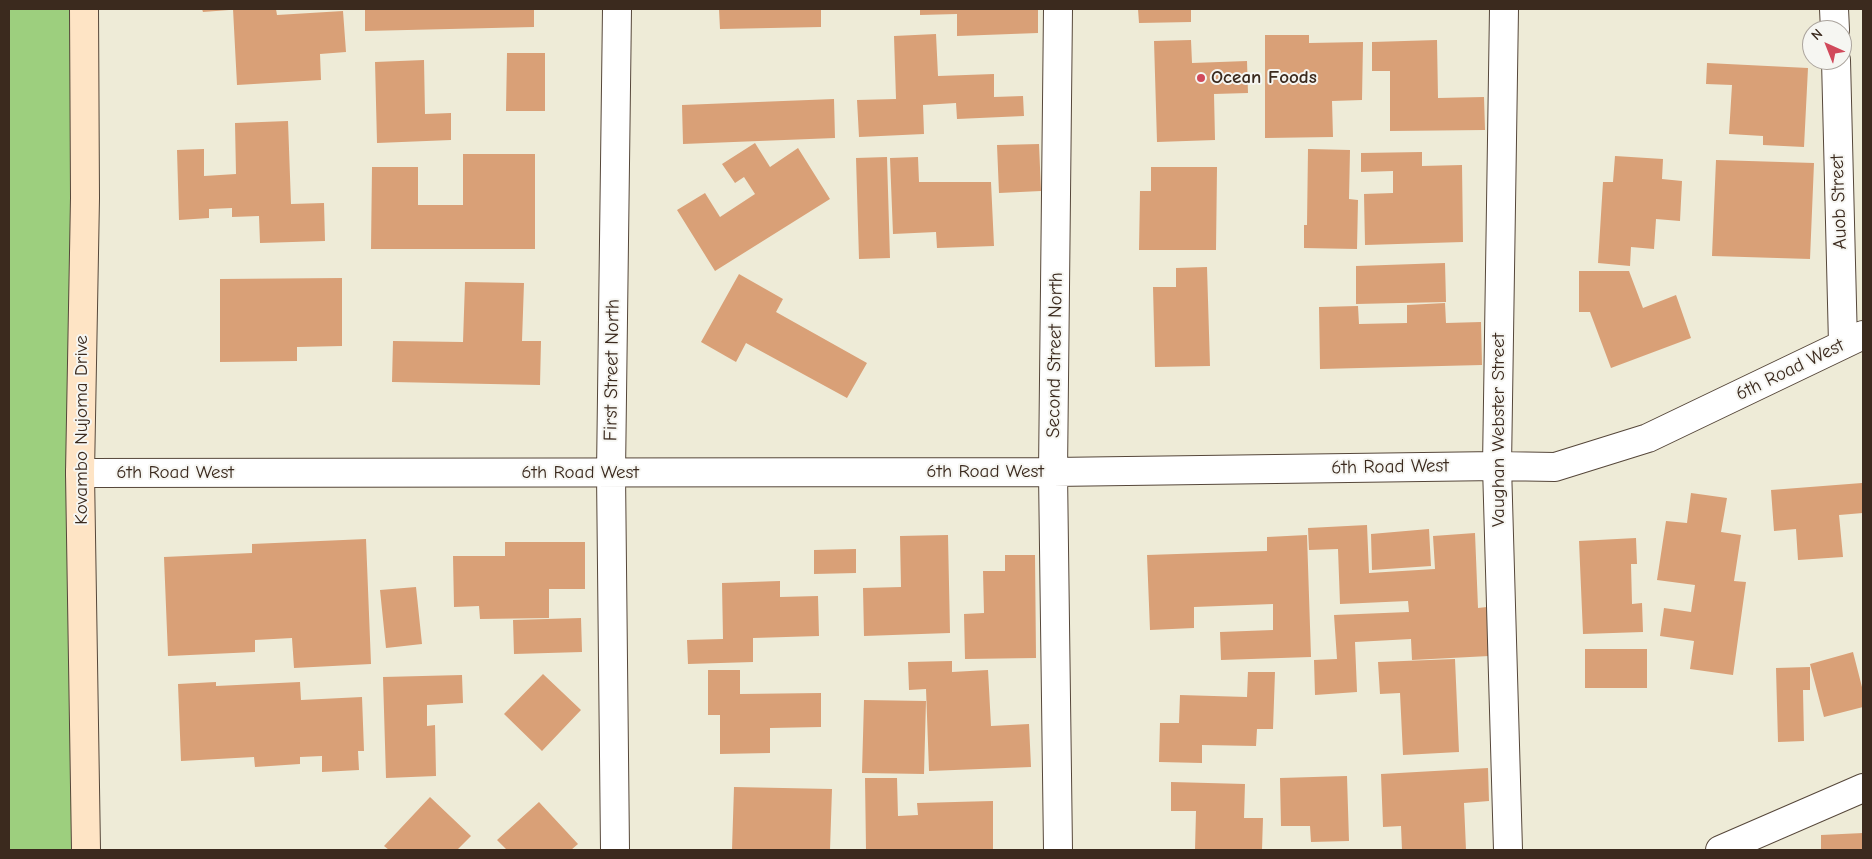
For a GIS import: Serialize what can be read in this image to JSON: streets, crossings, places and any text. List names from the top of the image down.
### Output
{
  "streets": {
    "street": [
      "Auob Street",
      "Second Street North",
      "First Street North",
      "6th Road West",
      "Kovambo Nujoma Drive",
      "Vaughan Webster Street"
    ]
  },
  "crossings": [
    ["Auob Street", "6th Road West"],
    ["Second Street North", "6th Road West"],
    ["First Street North", "6th Road West"],
    ["6th Road West", "Kovambo Nujoma Drive"],
    ["6th Road West", "Vaughan Webster Street"]
  ],
  "places": ["Ocean Foods"],
  "north": "top left"
}
